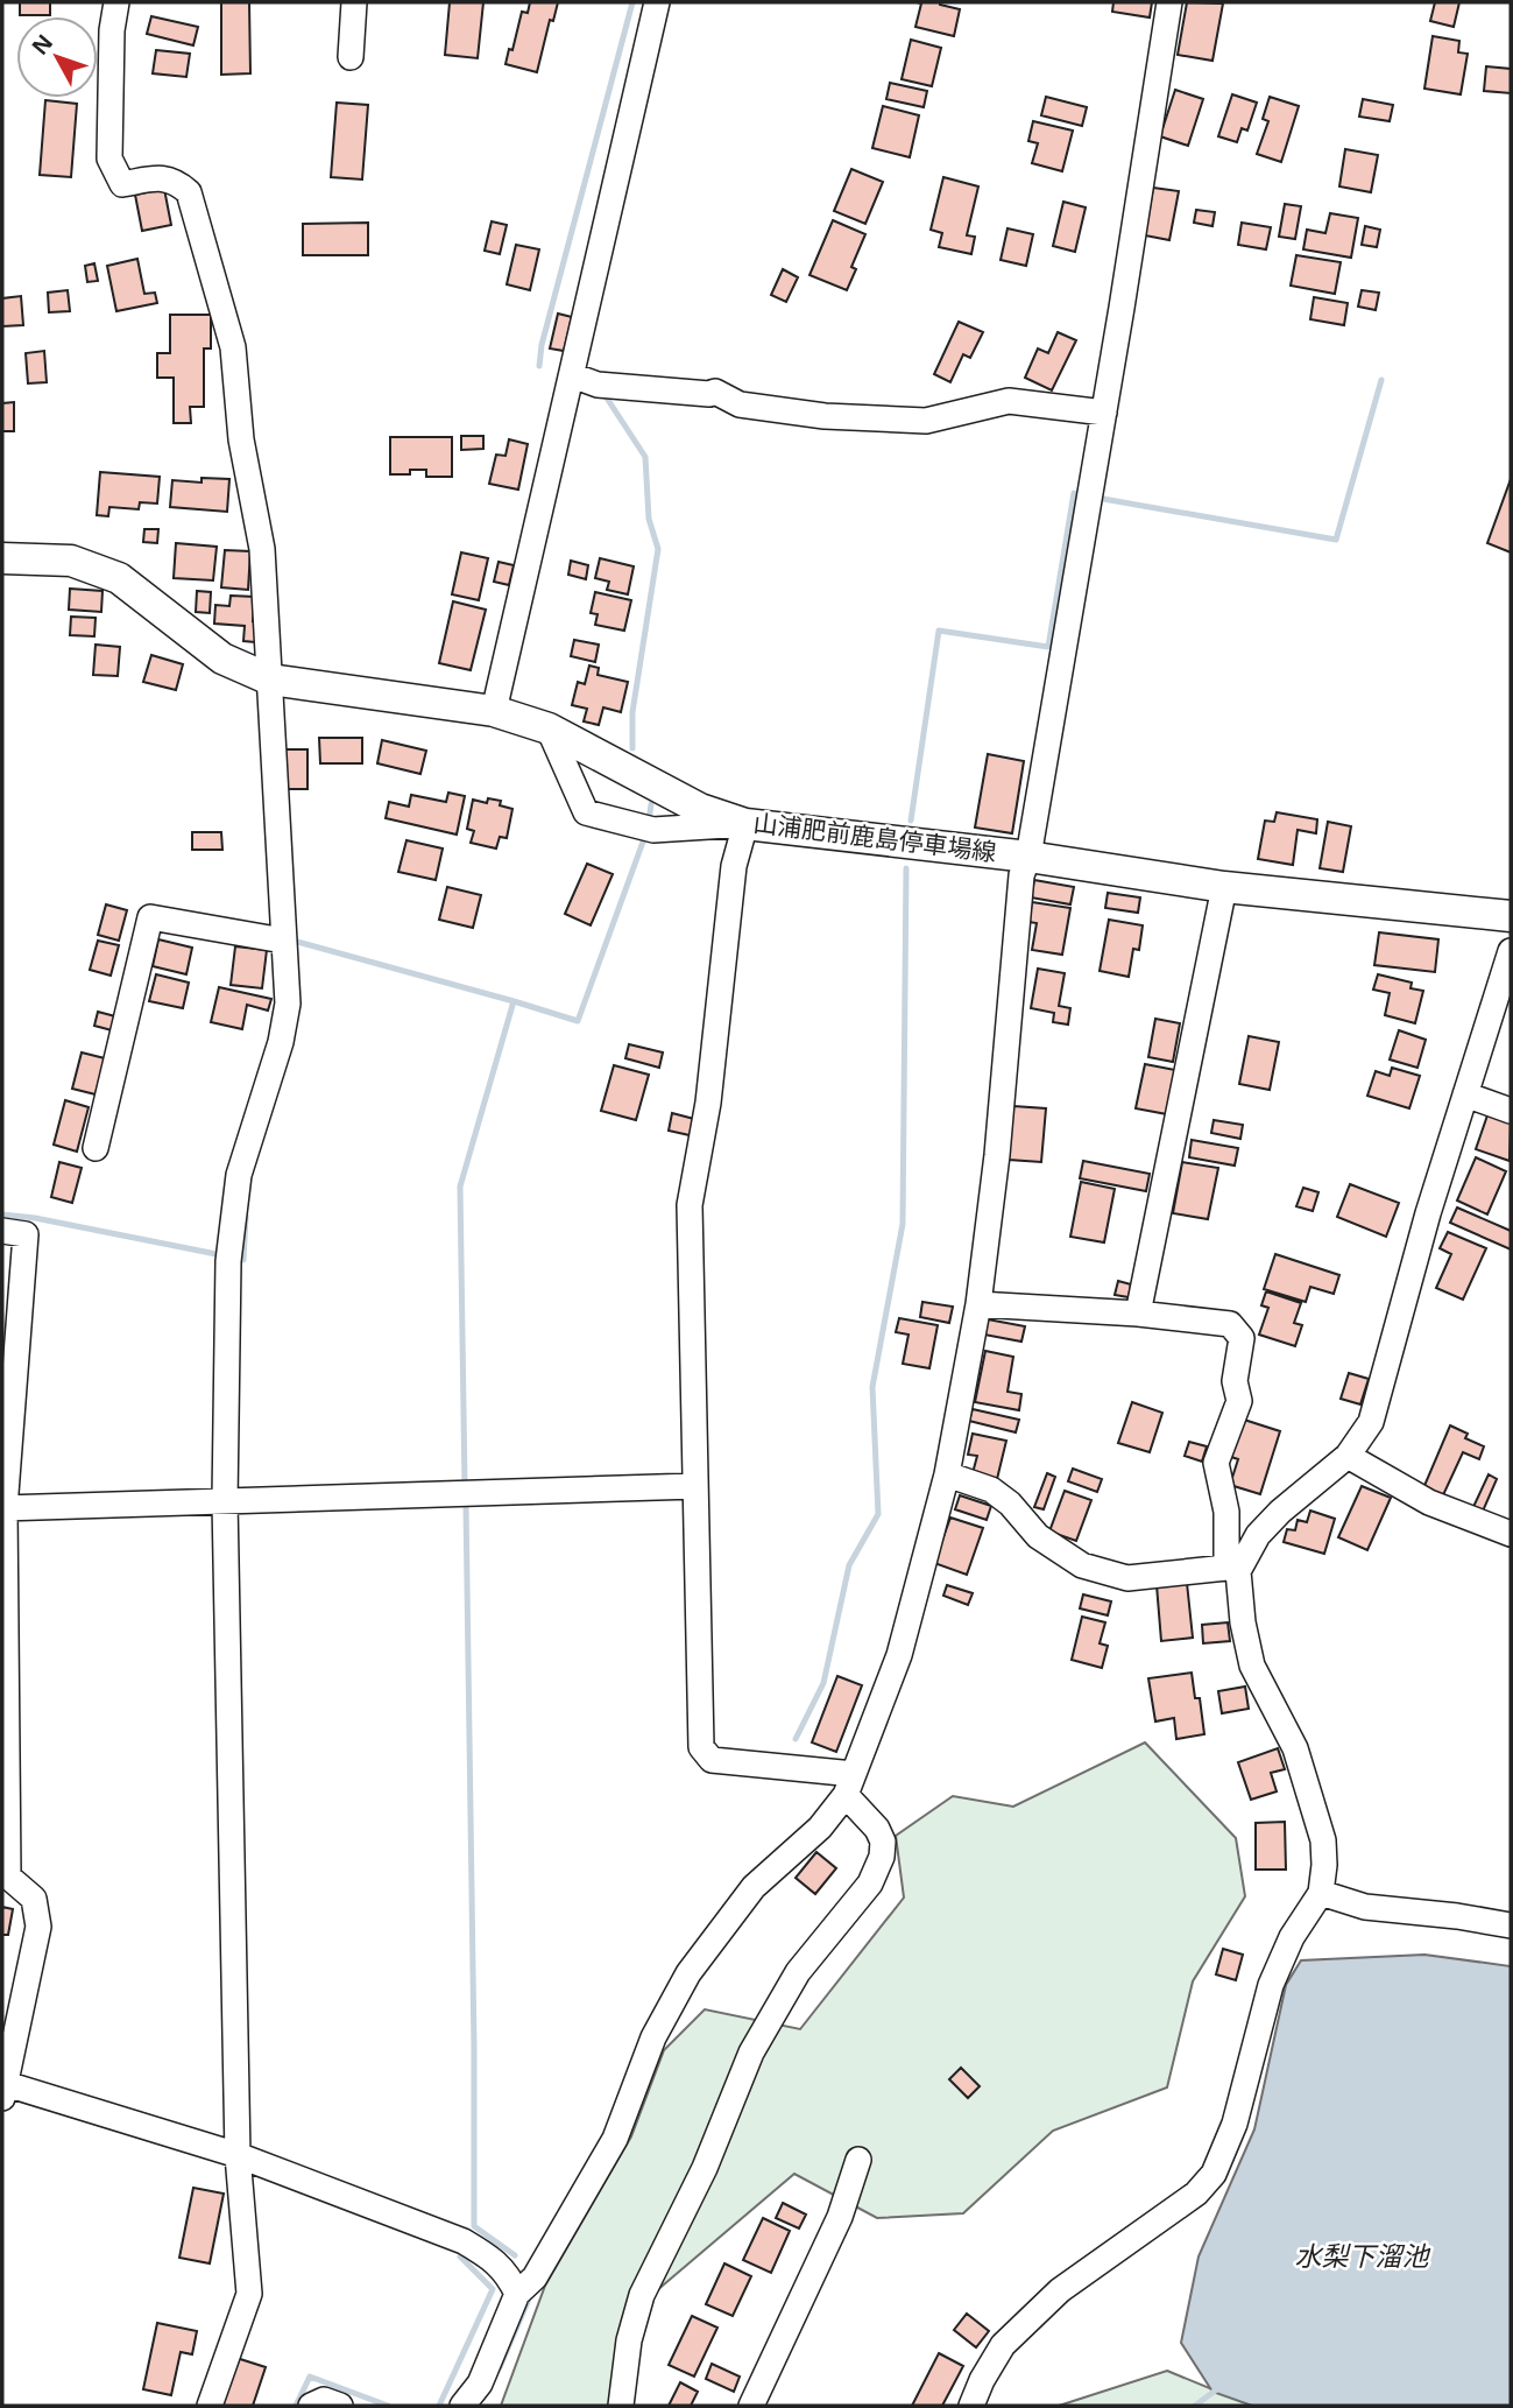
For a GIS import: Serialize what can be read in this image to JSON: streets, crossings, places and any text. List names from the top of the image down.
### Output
{
  "streets": {
    "main road": ["山浦肥前鹿島停車場線"]
  },
  "water": ["水梨下溜池"],
  "north": "top left"
}
